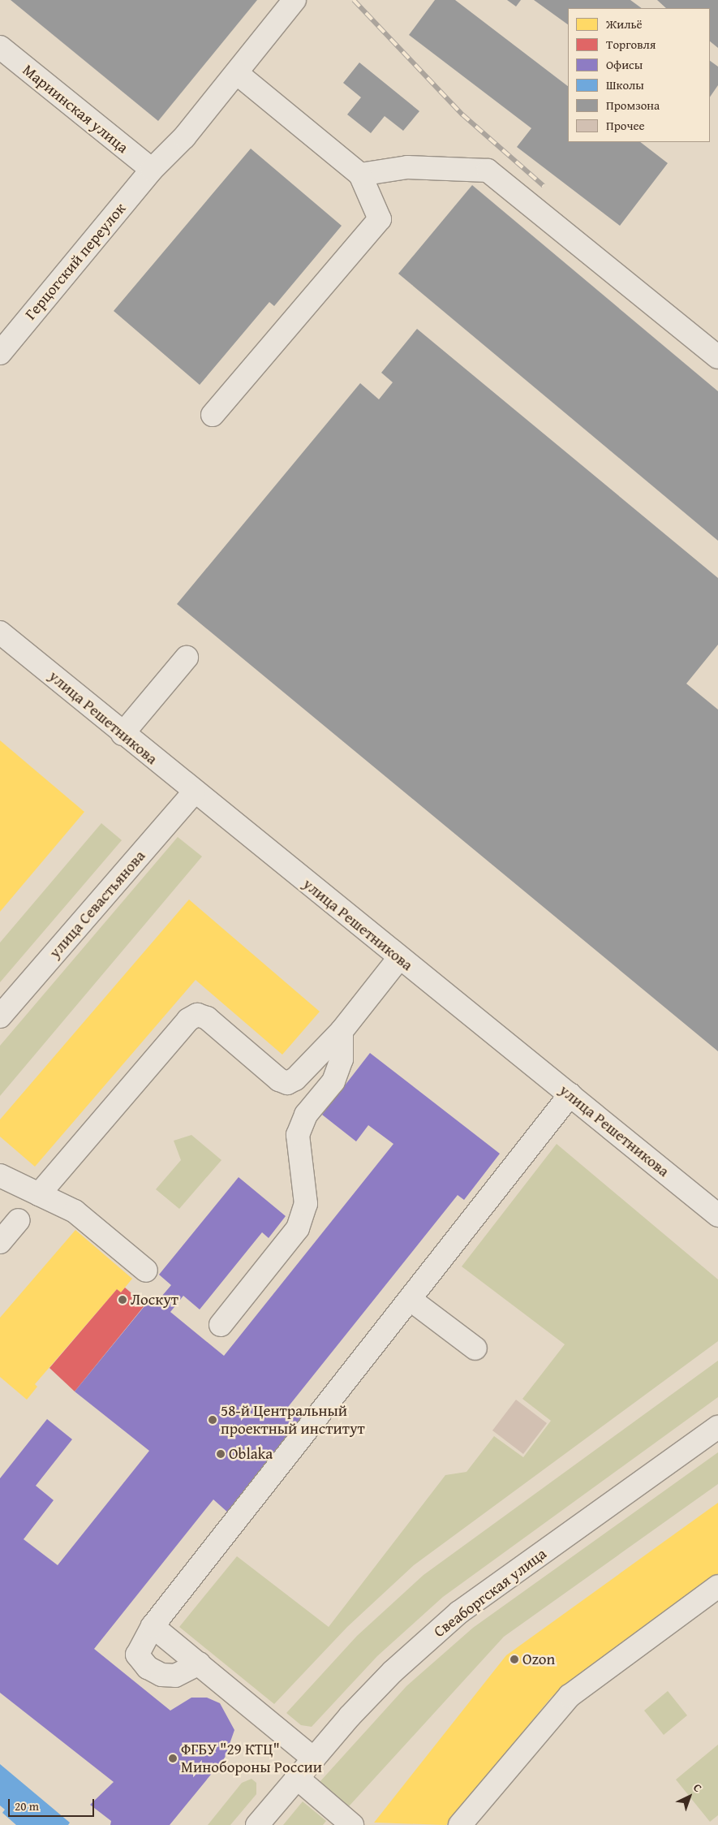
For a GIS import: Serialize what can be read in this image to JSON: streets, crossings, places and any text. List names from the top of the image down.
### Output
{
  "streets": {
    "street": [
      "Мариинская улица",
      "Герцогский переулок",
      "улица Решетникова",
      "улица Севастьянова",
      "Свеаборгская улица"
    ]
  },
  "crossings": [
    ["Мариинская улица", "Герцогский переулок"],
    ["улица Решетникова", "улица Севастьянова"]
  ],
  "places": [
    "Лоскут",
    "58-й Центральный проектный институт",
    "Oblaka",
    "Ozon",
    "ФГБУ \"29 КТЦ\" Минобороны России"
  ],
  "legend": [
    "Жильё",
    "Торговля",
    "Офисы",
    "Школы",
    "Промзона",
    "Прочее"
  ],
  "scale_bar": "20 m",
  "north": "top right"
}
